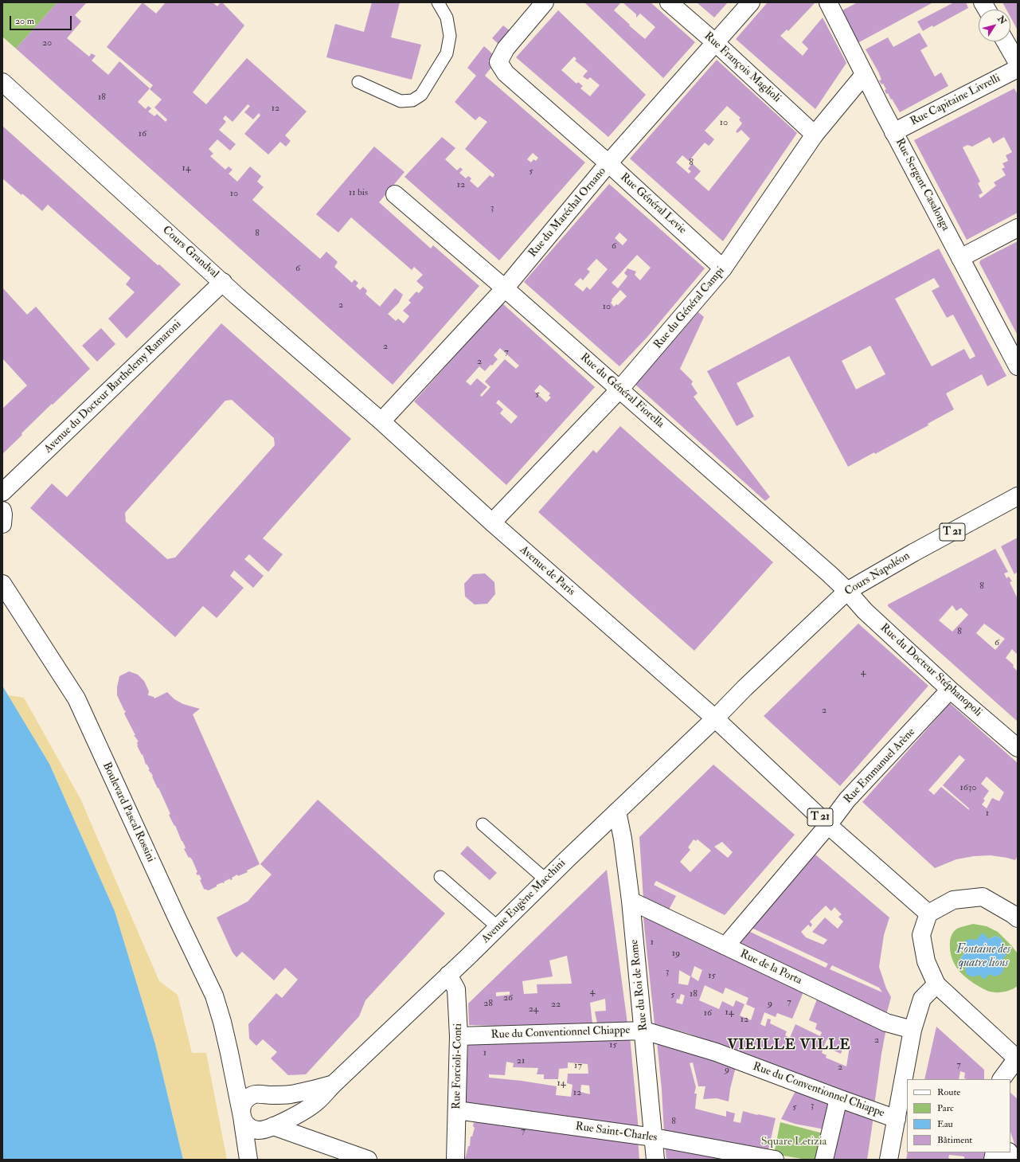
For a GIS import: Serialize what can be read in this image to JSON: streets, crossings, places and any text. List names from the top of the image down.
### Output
{
  "streets": {
    "street": [
      "Rue François Maglioli",
      "Rue Capitaine Livrelli",
      "Rue Sergent Casalonga",
      "Rue Général Levie",
      "Rue du Maréchal Ornano",
      "Cours Grandval",
      "Rue du Général Campi",
      "Avenue du Docteur Barthelemy Ramaroni",
      "Rue du Général Fiorella",
      "T 21",
      "Avenue de Paris",
      "Cours Napoléon",
      "Rue du Docteur Stéphanopoli",
      "Rue Emmanuel Arène",
      "Boulevard Pascal Rossini",
      "Avenue Eugène Macchini",
      "Rue de la Porta",
      "Rue du Roi de Rome",
      "Rue du Conventionnel Chiappe",
      "Rue Forcioli-Conti",
      "Rue Saint-Charles"
    ]
  },
  "crossings": [
    ["Rue François Maglioli", "Rue du Maréchal Ornano"],
    ["Rue François Maglioli", "Rue du Général Campi"],
    ["Rue Capitaine Livrelli", "Rue Sergent Casalonga"],
    ["Rue Sergent Casalonga", "Rue du Général Campi"],
    ["Rue Général Levie", "Rue du Maréchal Ornano"],
    ["Rue Général Levie", "Rue du Général Campi"],
    ["Rue du Maréchal Ornano", "Cours Grandval"],
    ["Rue du Maréchal Ornano", "Rue du Général Fiorella"],
    ["Rue du Maréchal Ornano", "Avenue de Paris"],
    ["Cours Grandval", "Avenue du Docteur Barthelemy Ramaroni"],
    ["Cours Grandval", "Avenue de Paris"],
    ["Rue du Général Campi", "Rue du Général Fiorella"],
    ["Rue du Général Campi", "Avenue de Paris"],
    ["Rue du Général Fiorella", "Cours Napoléon"],
    ["Rue du Général Fiorella", "Rue du Docteur Stéphanopoli"],
    ["T 21", "Avenue de Paris"],
    ["T 21", "Cours Napoléon"],
    ["T 21", "Rue Emmanuel Arène"],
    ["T 21", "Avenue Eugène Macchini"],
    ["Avenue de Paris", "Cours Napoléon"],
    ["Avenue de Paris", "Avenue Eugène Macchini"],
    ["Cours Napoléon", "Rue du Docteur Stéphanopoli"],
    ["Cours Napoléon", "Avenue Eugène Macchini"],
    ["Rue du Docteur Stéphanopoli", "Rue Emmanuel Arène"],
    ["Rue Emmanuel Arène", "Rue de la Porta"],
    ["Boulevard Pascal Rossini", "Avenue Eugène Macchini"],
    ["Avenue Eugène Macchini", "Rue du Roi de Rome"],
    ["Avenue Eugène Macchini", "Rue Forcioli-Conti"],
    ["Rue de la Porta", "Rue du Roi de Rome"],
    ["Rue du Roi de Rome", "Rue du Conventionnel Chiappe"],
    ["Rue du Roi de Rome", "Rue Saint-Charles"],
    ["Rue du Conventionnel Chiappe", "Rue Forcioli-Conti"],
    ["Rue Forcioli-Conti", "Rue Saint-Charles"]
  ],
  "districts": ["VIEILLE VILLE"],
  "water": ["Fontaine des quatre lions"],
  "parks": ["Square Letizia"],
  "house_numbers": [
    "20",
    "18",
    "12",
    "10",
    "16",
    "8",
    "14",
    "5",
    "12",
    "11 bis",
    "10",
    "3",
    "8",
    "6",
    "6",
    "2",
    "10",
    "2",
    "7",
    "2",
    "5",
    "8",
    "8",
    "6",
    "4",
    "2",
    "1630",
    "1",
    "1",
    "19",
    "3",
    "15",
    "4",
    "18",
    "5",
    "26",
    "7",
    "28",
    "9",
    "22",
    "24",
    "14",
    "16",
    "12",
    "2",
    "15",
    "1",
    "21",
    "7",
    "17",
    "2",
    "9",
    "14",
    "12",
    "3",
    "5",
    "8",
    "7"
  ],
  "legend": [
    "Route",
    "Parc",
    "Eau",
    "Bâtiment"
  ],
  "scale_bar": "20 m",
  "north": "top right"
}
